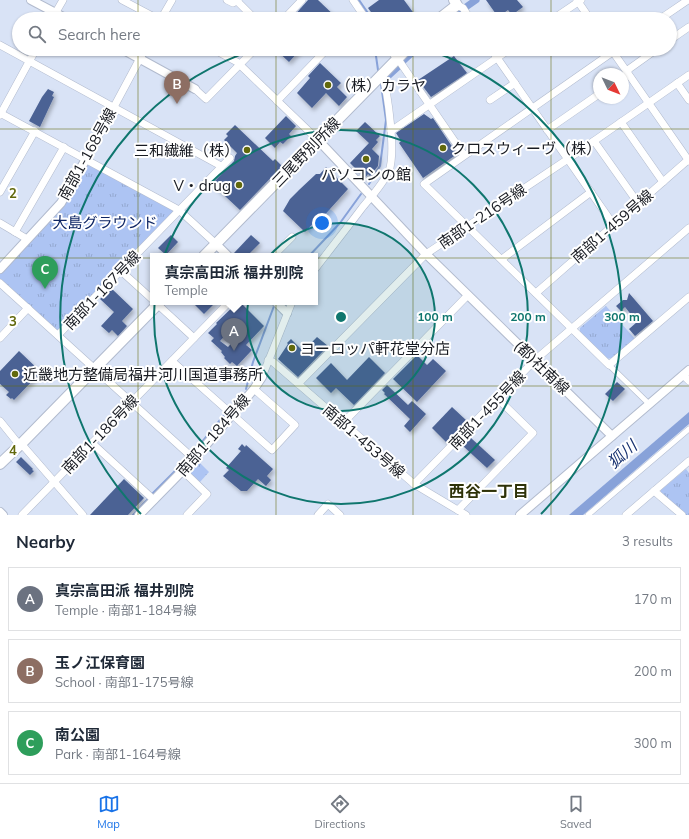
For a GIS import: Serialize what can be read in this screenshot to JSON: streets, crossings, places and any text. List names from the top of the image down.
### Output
{
  "streets": {
    "main road": ["三尾野別所線"],
    "street": [
      "南部1-168号線",
      "南部1-216号線",
      "南部1-459号線",
      "南部1-167号線",
      "(都)社南線",
      "南部1-455号線",
      "南部1-186号線",
      "南部1-184号線",
      "南部1-453号線"
    ]
  },
  "crossings": [
    ["三尾野別所線", "(都)社南線"],
    ["南部1-216号線", "(都)社南線"],
    ["南部1-216号線", "南部1-453号線"],
    ["(都)社南線", "南部1-455号線"],
    ["南部1-455号線", "南部1-453号線"],
    ["南部1-184号線", "南部1-453号線"]
  ],
  "districts": ["西谷一丁目"],
  "water": ["狐川"],
  "parks": ["大島グラウンド"],
  "places": [
    "（株）カラヤ",
    "クロスウィーヴ（株）",
    "三和繊維（株）",
    "パソコンの館",
    "V・drug",
    "ヨーロッパ軒花堂分店",
    "近畿地方整備局福井河川国道事務所"
  ],
  "north": "bottom right",
  "page": {
    "search": "Search here",
    "pins": ["B", "C", "A"],
    "popup": ["真宗高田派 福井別院", "Temple"],
    "heading": ["Nearby", "3 results"],
    "list": [
      {
        "mark": "A",
        "name": "真宗高田派 福井別院",
        "note": "Temple · 南部1-184号線",
        "value": "170 m"
      },
      {
        "mark": "B",
        "name": "玉ノ江保育園",
        "note": "School · 南部1-175号線",
        "value": "200 m"
      },
      {
        "mark": "C",
        "name": "南公園",
        "note": "Park · 南部1-164号線",
        "value": "300 m"
      }
    ],
    "nav": ["Map", "Directions", "Saved"]
  },
  "grid": {
    "rows": ["2", "3", "4"]
  },
  "rings": ["100 m", "200 m", "300 m"]
}
